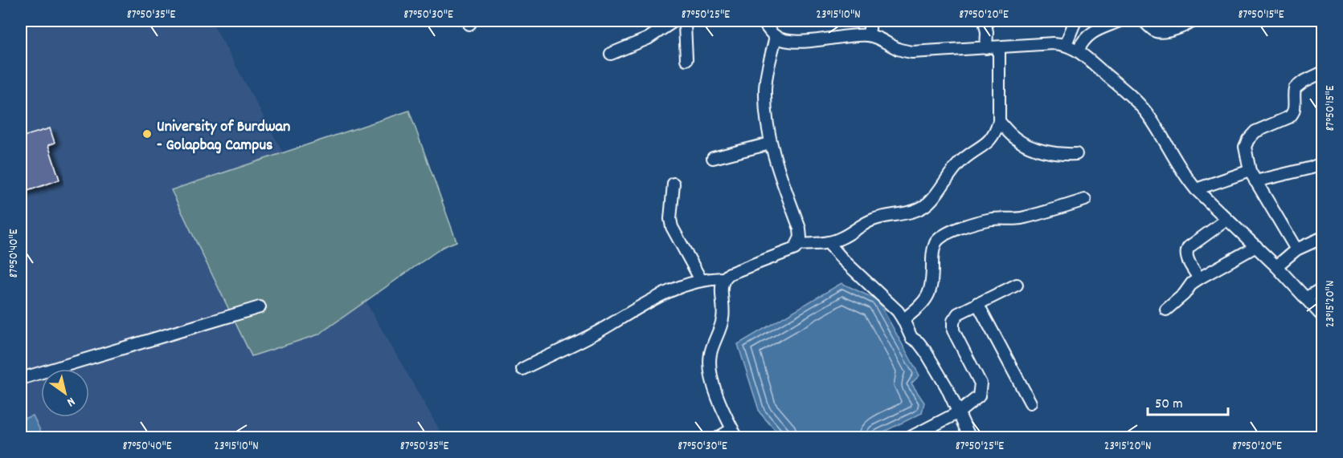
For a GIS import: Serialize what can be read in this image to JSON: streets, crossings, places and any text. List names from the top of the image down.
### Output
{
  "places": ["University of Burdwan - Golapbag Campus"],
  "scale_bar": "50 m",
  "north": "bottom right",
  "coordinates": [
    "87°50'35\"E",
    "87°50'30\"E",
    "87°50'25\"E",
    "23°15'10\"N",
    "87°50'20\"E",
    "87°50'15\"E",
    "87°50'40\"E",
    "23°15'20\"N"
  ]
}
